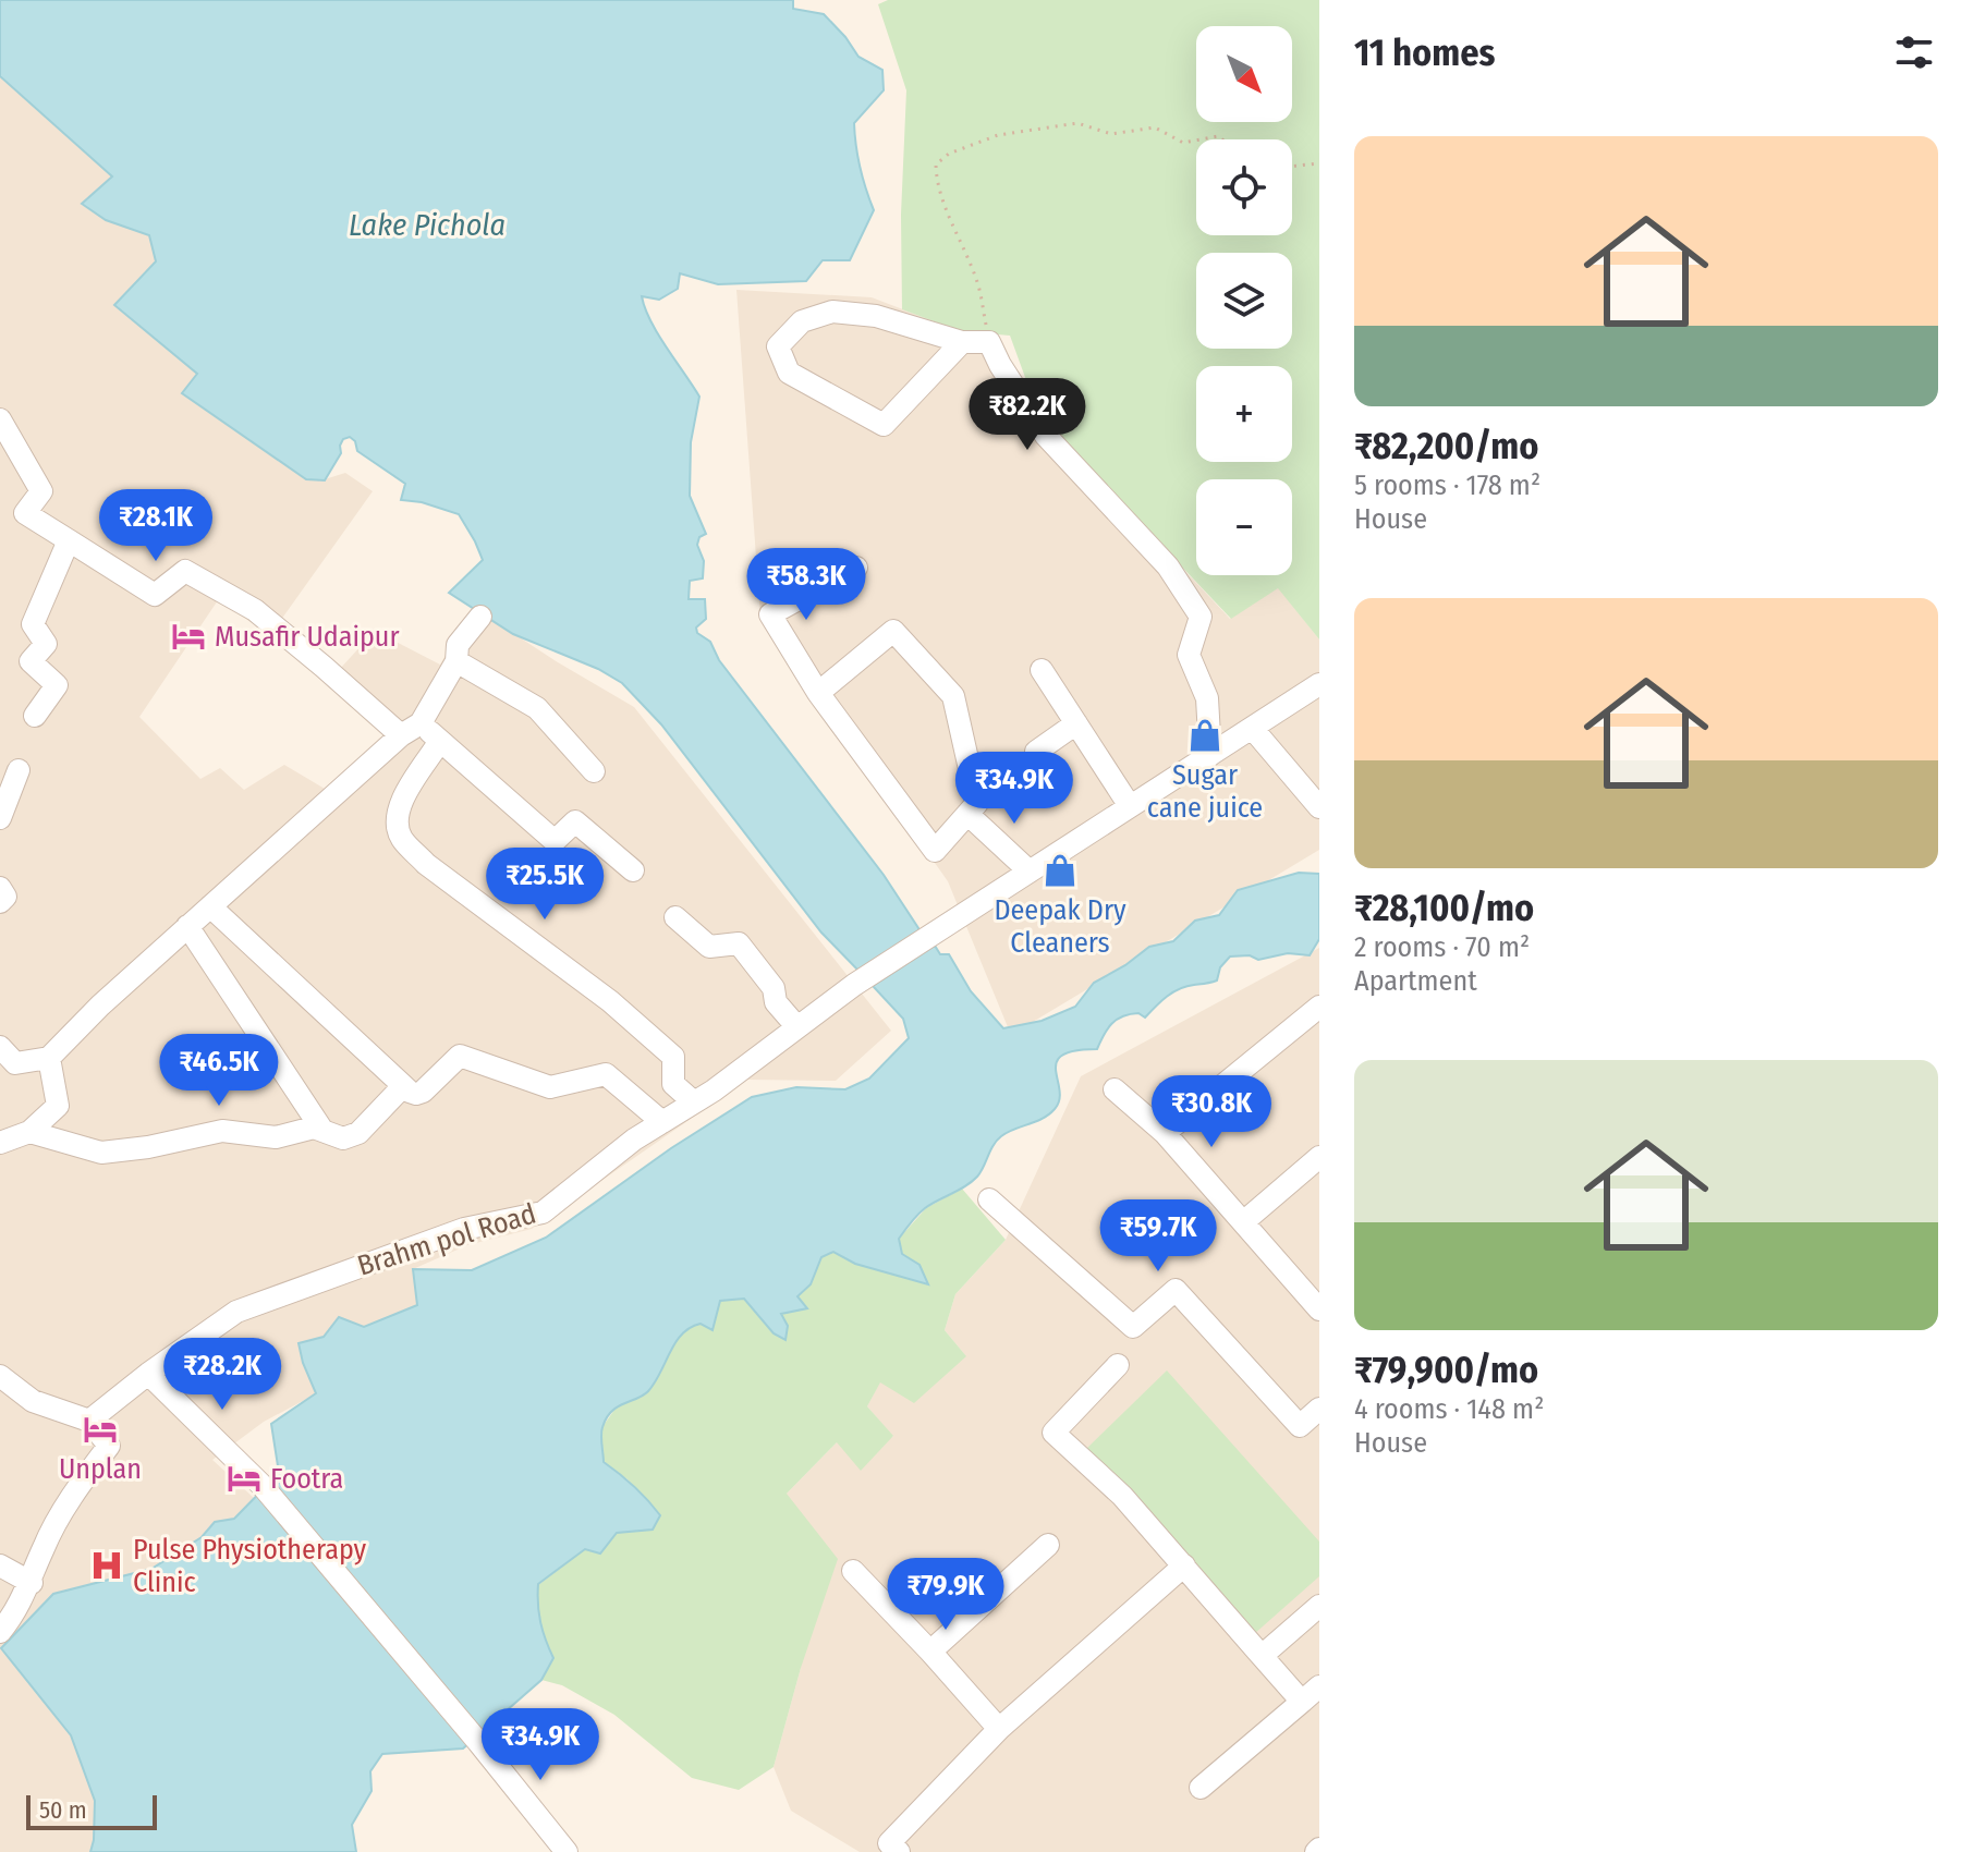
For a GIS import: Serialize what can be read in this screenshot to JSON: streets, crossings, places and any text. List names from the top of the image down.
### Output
{
  "streets": {
    "street": ["Brahm pol Road"]
  },
  "water": ["Lake Pichola"],
  "places": {
    "hotel": ["Musafir Udaipur", "Unplan", "Footra"],
    "shop": ["Sugar cane juice", "Deepak Dry Cleaners"],
    "hospital": ["Pulse Physiotherapy Clinic"]
  },
  "scale_bar": "50 m",
  "north": "bottom right",
  "page": {
    "heading": "11 homes",
    "map_buttons": ["+", "−"],
    "list": [
      {
        "name": "₹82,200/mo",
        "note": "5 rooms · 178 m² · House"
      },
      {
        "name": "₹28,100/mo",
        "note": "2 rooms · 70 m² · Apartment"
      },
      {
        "name": "₹79,900/mo",
        "note": "4 rooms · 148 m² · House"
      }
    ],
    "price": [
      "₹82.2K",
      "₹28.1K",
      "₹58.3K",
      "₹34.9K",
      "₹25.5K",
      "₹46.5K",
      "₹30.8K",
      "₹59.7K",
      "₹28.2K",
      "₹79.9K",
      "₹34.9K"
    ],
    "scale": "50 m"
  }
}
